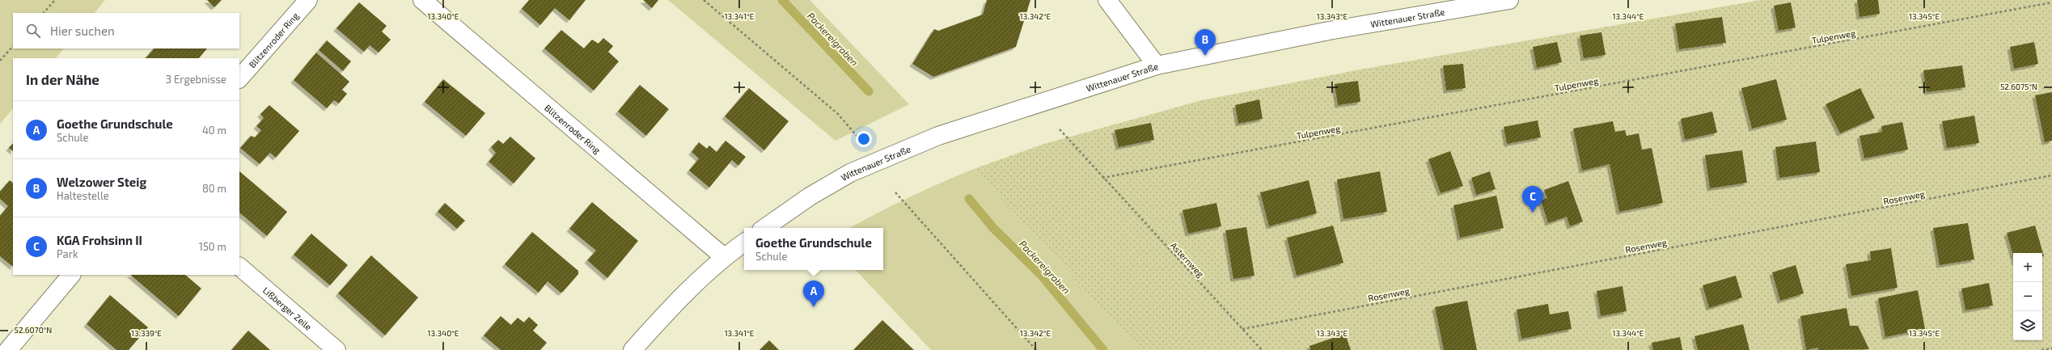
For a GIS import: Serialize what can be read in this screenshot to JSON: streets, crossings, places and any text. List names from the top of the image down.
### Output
{
  "streets": {
    "street": ["Wittenauer Straße", "Blitzenroder Ring", "Lißberger Zeile"],
    "path": ["Tulpenweg", "Rosenweg", "Asternweg"]
  },
  "crossings": [
    ["Tulpenweg", "Asternweg"],
    ["Rosenweg", "Asternweg"]
  ],
  "water": ["Packereigraben"],
  "page": {
    "search": "Hier suchen",
    "pins": ["B", "C", "A"],
    "heading": ["In der Nähe", "3 Ergebnisse"],
    "list": [
      {
        "mark": "A",
        "name": "Goethe Grundschule",
        "note": "Schule",
        "value": "40 m"
      },
      {
        "mark": "B",
        "name": "Welzower Steig",
        "note": "Haltestelle",
        "value": "80 m"
      },
      {
        "mark": "C",
        "name": "KGA Frohsinn II",
        "note": "Park",
        "value": "150 m"
      }
    ],
    "popup": ["Goethe Grundschule", "Schule"],
    "map_buttons": ["+", "−"]
  },
  "coordinates": [
    "13.340°E",
    "13.341°E",
    "13.342°E",
    "13.343°E",
    "13.344°E",
    "13.345°E",
    "52.6075°N",
    "52.6070°N",
    "13.339°E"
  ]
}
